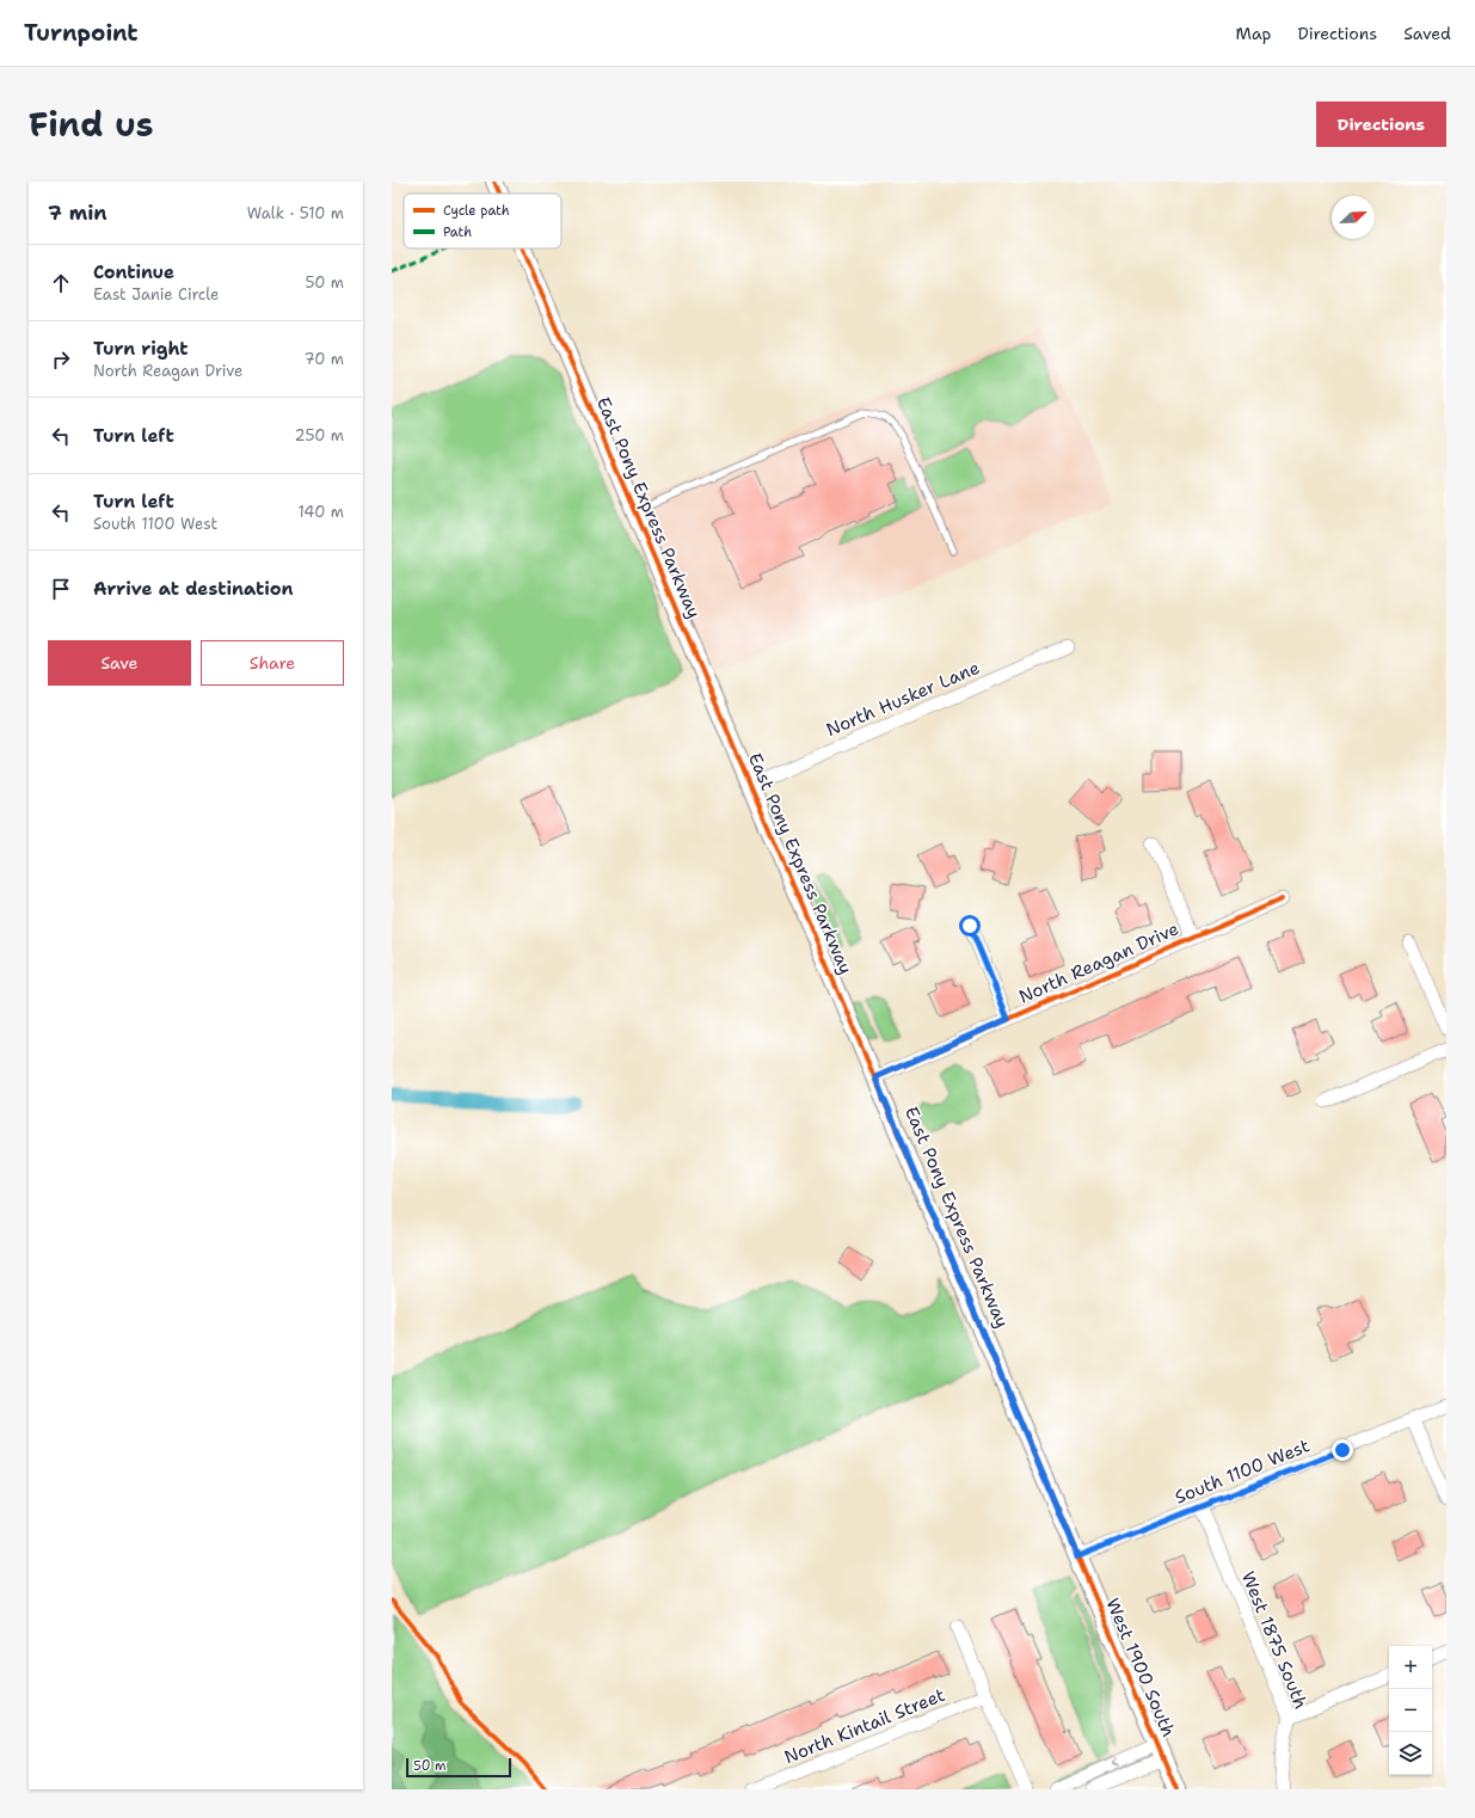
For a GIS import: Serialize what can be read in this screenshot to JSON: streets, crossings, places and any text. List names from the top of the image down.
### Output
{
  "streets": {
    "street": [
      "East Pony Express Parkway",
      "North Husker Lane",
      "North Reagan Drive",
      "South 1100 West",
      "West 1875 South",
      "West 1900 South",
      "North Kintail Street"
    ]
  },
  "crossings": [
    ["East Pony Express Parkway", "North Husker Lane"],
    ["East Pony Express Parkway", "North Reagan Drive"],
    ["East Pony Express Parkway", "South 1100 West"],
    ["East Pony Express Parkway", "West 1900 South"],
    ["South 1100 West", "West 1875 South"],
    ["South 1100 West", "West 1900 South"]
  ],
  "legend": ["Cycle path", "Path"],
  "scale_bar": "50 m",
  "north": "top right",
  "page": {
    "header": "Turnpoint",
    "nav": ["Map", "Directions", "Saved"],
    "title": "Find us",
    "buttons": [
      "Directions",
      ["Save", "Share"]
    ],
    "heading": ["7 min", "Walk · 510 m"],
    "list": [
      ["Continue", "East Janie Circle", "50 m"],
      ["Turn right", "North Reagan Drive", "70 m"],
      ["Turn left", "250 m"],
      ["Turn left", "South 1100 West", "140 m"],
      "Arrive at destination"
    ],
    "map_buttons": ["+", "−"],
    "scale": "50 m"
  }
}
